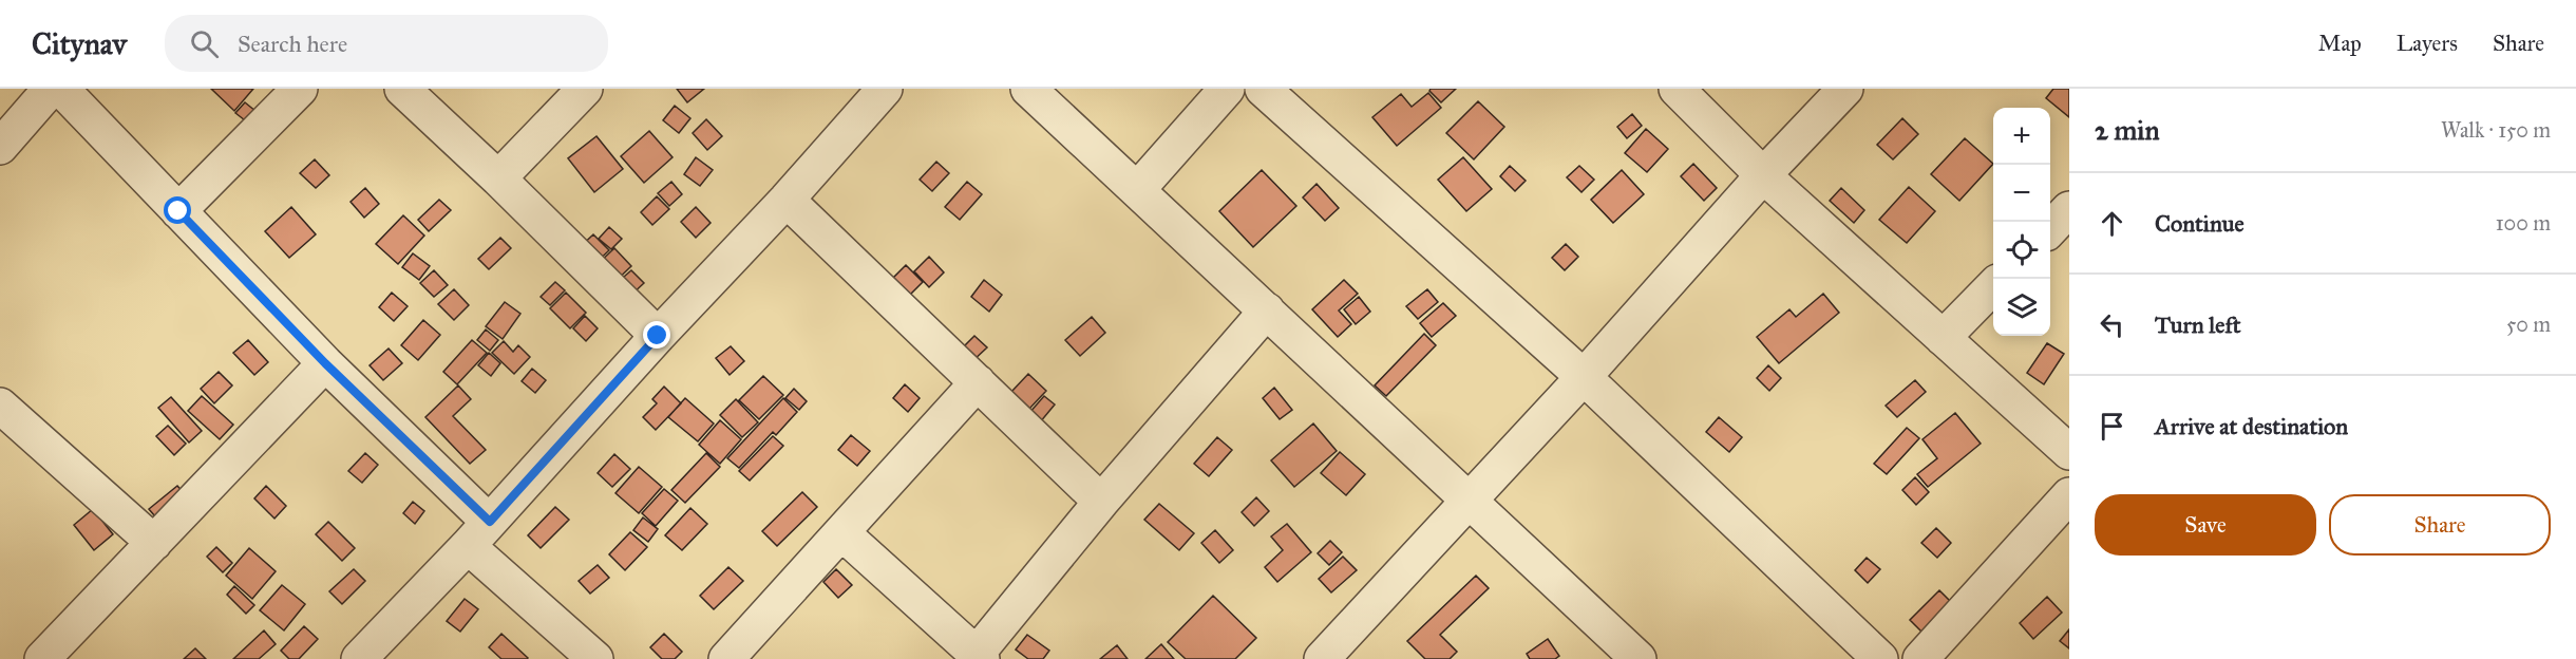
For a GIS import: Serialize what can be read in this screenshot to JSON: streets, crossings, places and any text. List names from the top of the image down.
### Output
{
  "page": {
    "header": "Citynav",
    "search": "Search here",
    "nav": ["Map", "Layers", "Share"],
    "heading": ["2 min", "Walk · 150 m"],
    "map_buttons": ["+", "−"],
    "list": [
      ["Continue", "100 m"],
      ["Turn left", "50 m"],
      "Arrive at destination"
    ],
    "buttons": ["Save", "Share"]
  }
}
